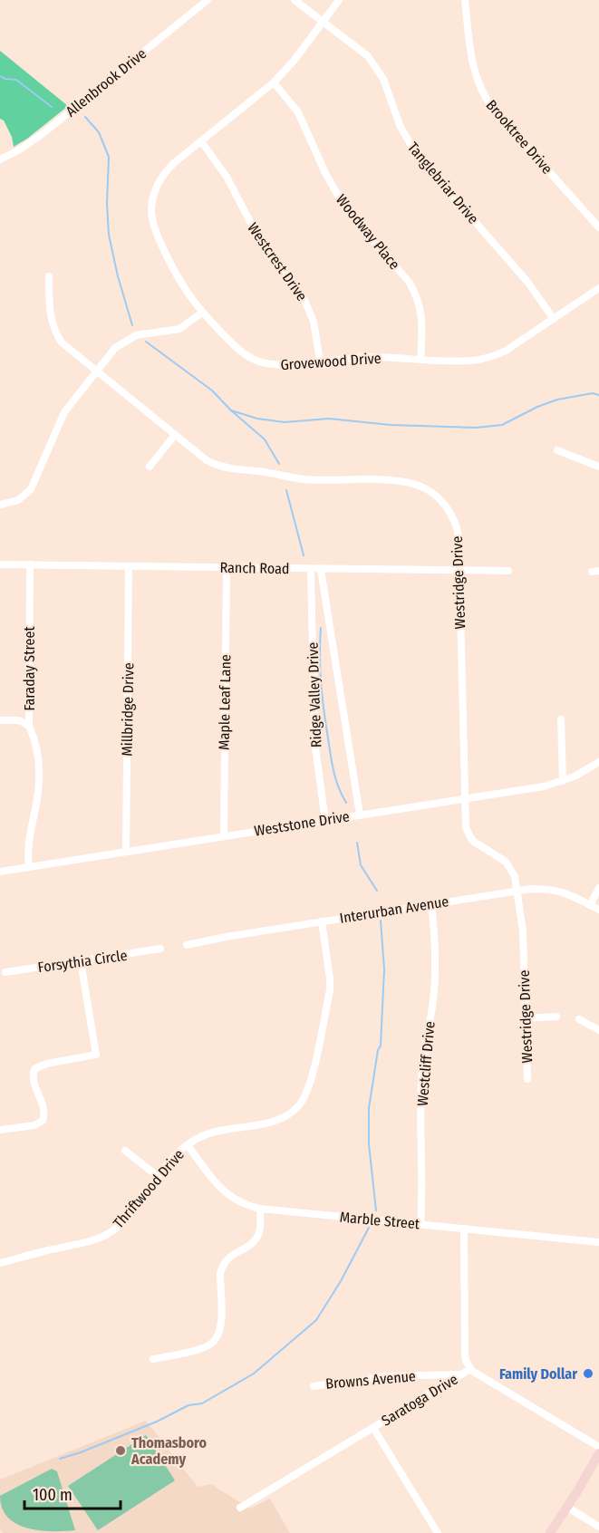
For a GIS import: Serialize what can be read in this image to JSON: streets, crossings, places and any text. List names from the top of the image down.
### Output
{
  "streets": {
    "street": [
      "Allenbrook Drive",
      "Brooktree Drive",
      "Tanglebriar Drive",
      "Woodway Place",
      "Westcrest Drive",
      "Grovewood Drive",
      "Ranch Road",
      "Westridge Drive",
      "Faraday Street",
      "Ridge Valley Drive",
      "Maple Leaf Lane",
      "Millbridge Drive",
      "Weststone Drive",
      "Interurban Avenue",
      "Forsythia Circle",
      "Westcliff Drive",
      "Thriftwood Drive",
      "Marble Street",
      "Browns Avenue",
      "Saratoga Drive"
    ]
  },
  "crossings": [
    ["Tanglebriar Drive", "Grovewood Drive"],
    ["Woodway Place", "Grovewood Drive"],
    ["Westcrest Drive", "Grovewood Drive"],
    ["Ranch Road", "Westridge Drive"],
    ["Ranch Road", "Faraday Street"],
    ["Ranch Road", "Ridge Valley Drive"],
    ["Ranch Road", "Maple Leaf Lane"],
    ["Ranch Road", "Millbridge Drive"],
    ["Westridge Drive", "Weststone Drive"],
    ["Westridge Drive", "Interurban Avenue"],
    ["Faraday Street", "Weststone Drive"],
    ["Ridge Valley Drive", "Weststone Drive"],
    ["Maple Leaf Lane", "Weststone Drive"],
    ["Millbridge Drive", "Weststone Drive"],
    ["Interurban Avenue", "Westcliff Drive"],
    ["Interurban Avenue", "Thriftwood Drive"],
    ["Westcliff Drive", "Marble Street"],
    ["Thriftwood Drive", "Marble Street"],
    ["Browns Avenue", "Saratoga Drive"]
  ],
  "places": ["Family Dollar", "Thomasboro Academy"],
  "scale_bar": "100 m"
}
